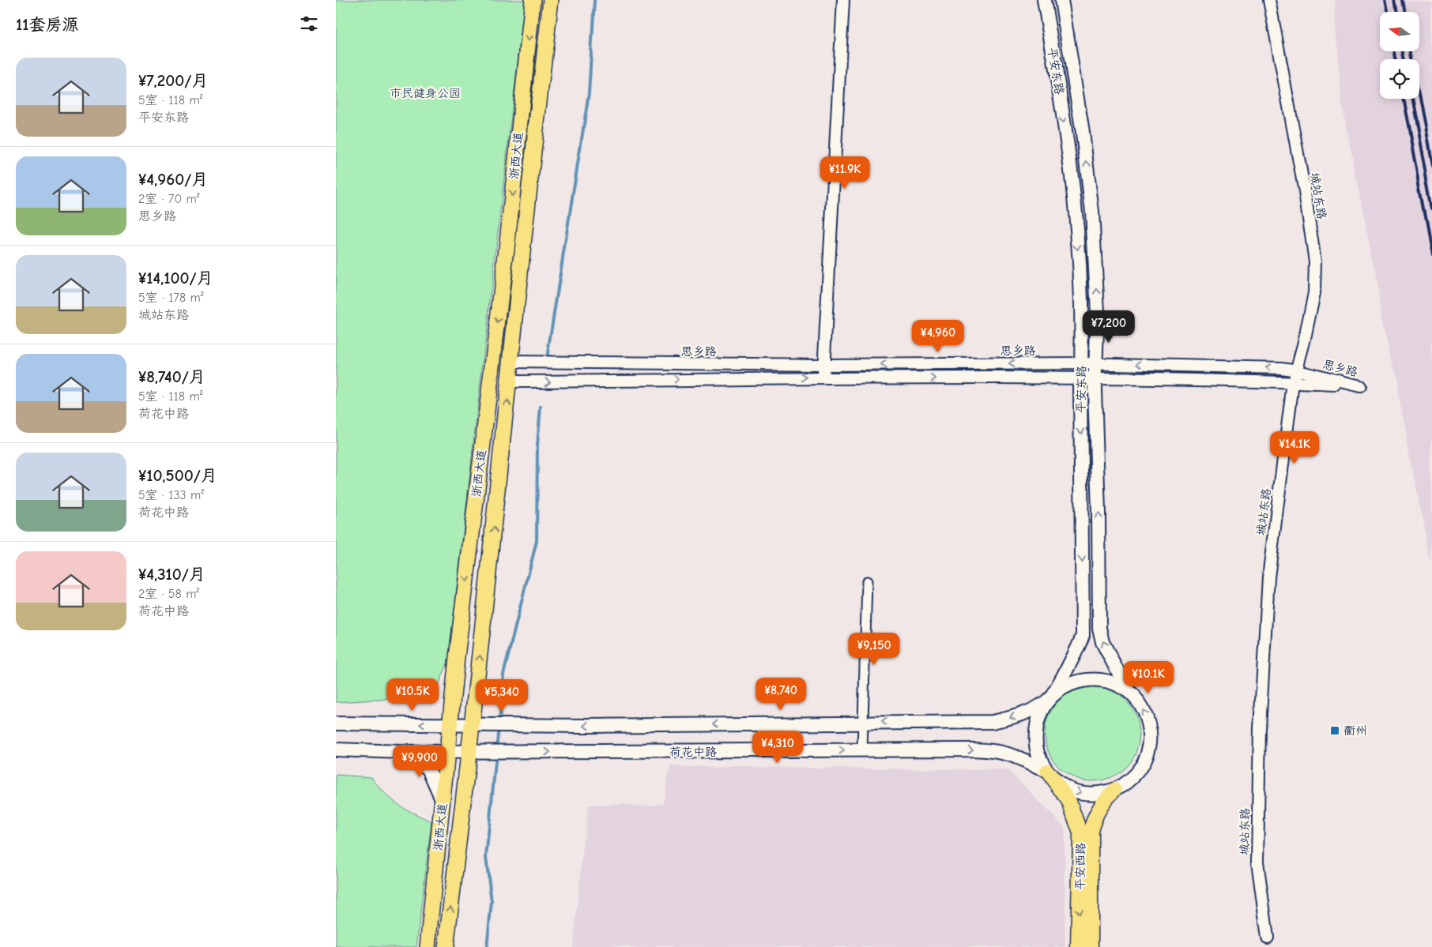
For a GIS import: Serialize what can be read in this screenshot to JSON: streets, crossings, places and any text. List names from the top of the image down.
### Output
{
  "streets": {
    "highway": ["浙西大道"],
    "main road": ["平安东路", "荷花中路", "平安西路"],
    "street": ["城站东路", "思乡路"]
  },
  "crossings": [
    ["平安东路", "思乡路"],
    ["平安东路", "荷花中路"],
    ["平安东路", "平安西路"],
    ["浙西大道", "思乡路"],
    ["浙西大道", "荷花中路"],
    ["城站东路", "思乡路"],
    ["荷花中路", "平安西路"]
  ],
  "parks": ["市民健身公园"],
  "places": {
    "transit": ["衢州"]
  },
  "north": "left",
  "page": {
    "heading": "11套房源",
    "list": [
      {
        "name": "¥7,200/月",
        "note": "5室 · 118 m² · 平安东路"
      },
      {
        "name": "¥4,960/月",
        "note": "2室 · 70 m² · 思乡路"
      },
      {
        "name": "¥14,100/月",
        "note": "5室 · 178 m² · 城站东路"
      },
      {
        "name": "¥8,740/月",
        "note": "5室 · 118 m² · 荷花中路"
      },
      {
        "name": "¥10,500/月",
        "note": "5室 · 133 m² · 荷花中路"
      },
      {
        "name": "¥4,310/月",
        "note": "2室 · 58 m² · 荷花中路"
      }
    ],
    "price": [
      "¥11.9K",
      "¥7,200",
      "¥4,960",
      "¥14.1K",
      "¥9,150",
      "¥10.1K",
      "¥8,740",
      "¥10.5K",
      "¥5,340",
      "¥4,310",
      "¥9,900"
    ]
  }
}
